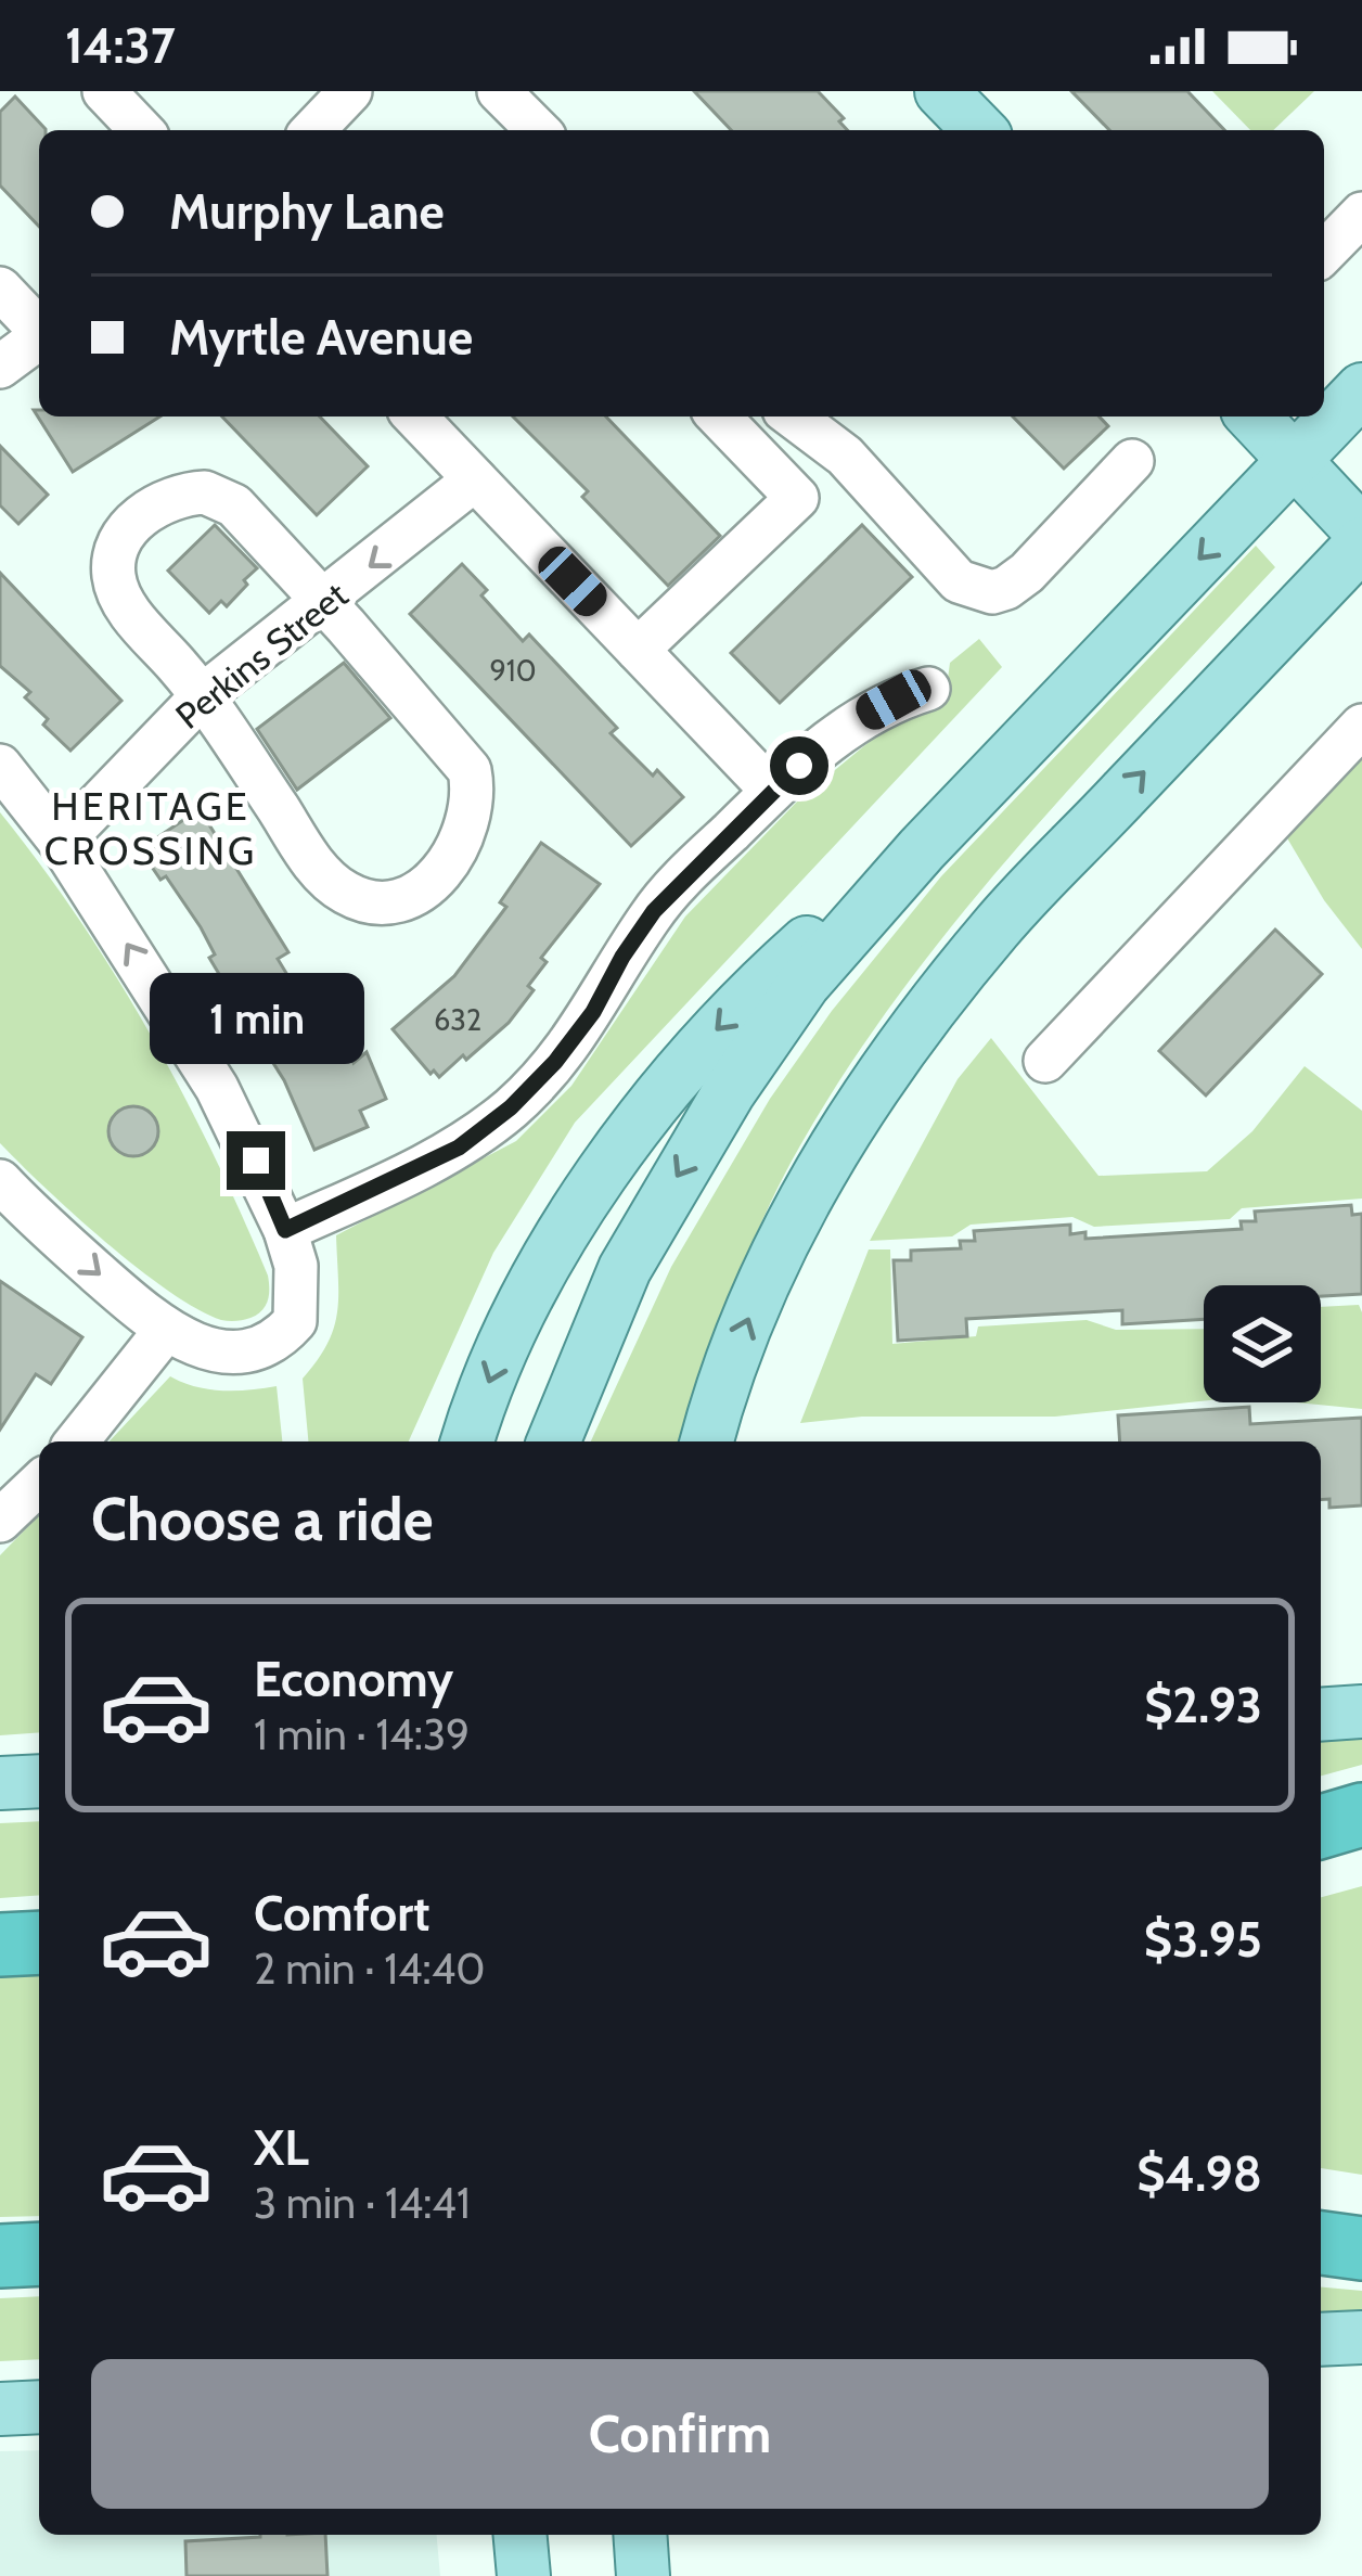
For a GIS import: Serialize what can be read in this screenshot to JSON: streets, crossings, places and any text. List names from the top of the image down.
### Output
{
  "streets": {
    "street": ["Perkins Street"]
  },
  "one_way": ["Perkins Street"],
  "districts": ["HERITAGE CROSSING"],
  "house_numbers": ["910", "632"],
  "page": {
    "status": "14:37",
    "banner": ["Murphy Lane", "Myrtle Avenue"],
    "bubble": "1 min",
    "heading": "Choose a ride",
    "list": [
      {
        "name": "Economy",
        "note": "1 min · 14:39",
        "value": "$2.93"
      },
      {
        "name": "Comfort",
        "note": "2 min · 14:40",
        "value": "$3.95"
      },
      {
        "name": "XL",
        "note": "3 min · 14:41",
        "value": "$4.98"
      }
    ],
    "buttons": "Confirm"
  }
}
